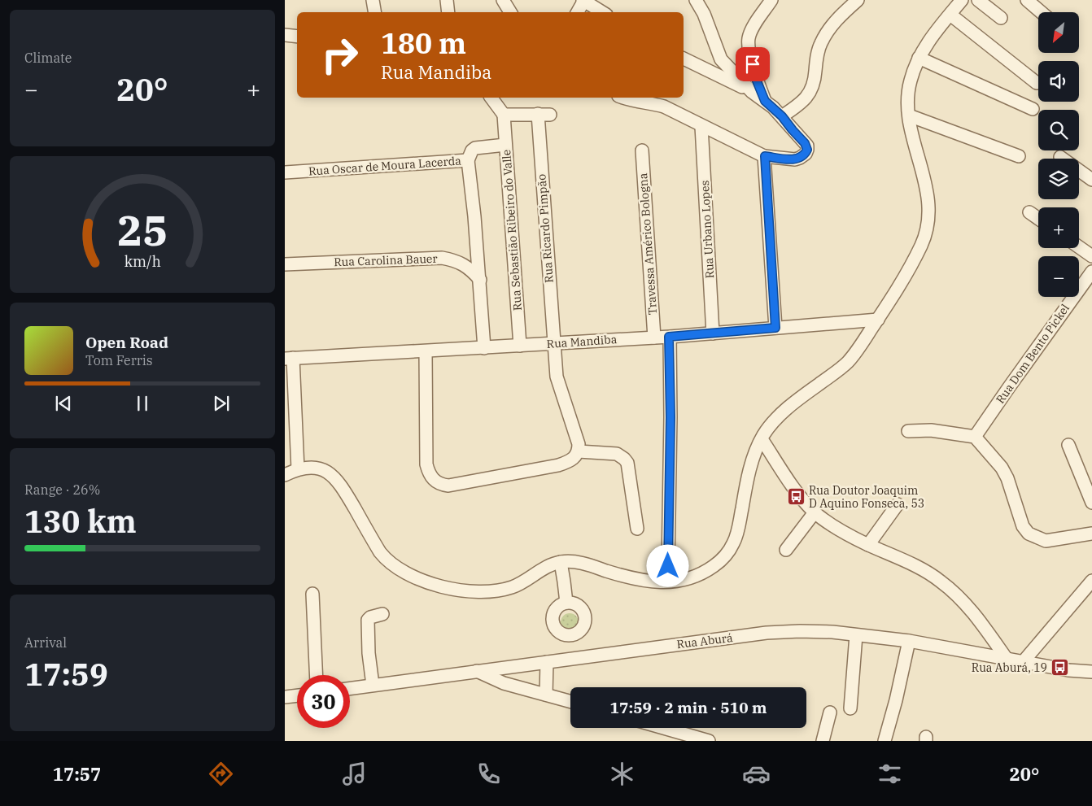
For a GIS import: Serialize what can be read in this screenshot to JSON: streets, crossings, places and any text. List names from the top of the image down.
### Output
{
  "streets": {
    "street": [
      "Rua Oscar de Moura Lacerda",
      "Rua Ricardo Pimpão",
      "Rua Urbano Lopes",
      "Rua Sebastião Ribeiro do Valle",
      "Travessa Américo Bologna",
      "Rua Carolina Bauer",
      "Rua Mandiba",
      "Rua Dom Bento Pickel",
      "Rua Aburá"
    ]
  },
  "crossings": [
    ["Rua Oscar de Moura Lacerda", "Rua Carolina Bauer"],
    ["Rua Oscar de Moura Lacerda", "Rua Mandiba"],
    ["Rua Ricardo Pimpão", "Rua Mandiba"],
    ["Rua Urbano Lopes", "Rua Mandiba"],
    ["Rua Sebastião Ribeiro do Valle", "Rua Mandiba"],
    ["Travessa Américo Bologna", "Rua Mandiba"]
  ],
  "places": {
    "bus stop": ["Rua Doutor Joaquim D Aquino Fonseca, 53", "Rua Aburá, 19"]
  },
  "north": "bottom left",
  "page": {
    "tile": [
      "Climate",
      ["Range · 26%", "130 km"],
      ["Arrival", "17:59"]
    ],
    "map_buttons": ["+", "−"],
    "turn": ["180 m", "Rua Mandiba"],
    "heat": ["−", "20°", "+"],
    "song": ["Open Road", "Tom Ferris"],
    "limit": "30",
    "trip": "17:59 · 2 min · 510 m",
    "tabs": ["17:57", "20°"],
    "gauge": ["25", "km/h"]
  }
}
